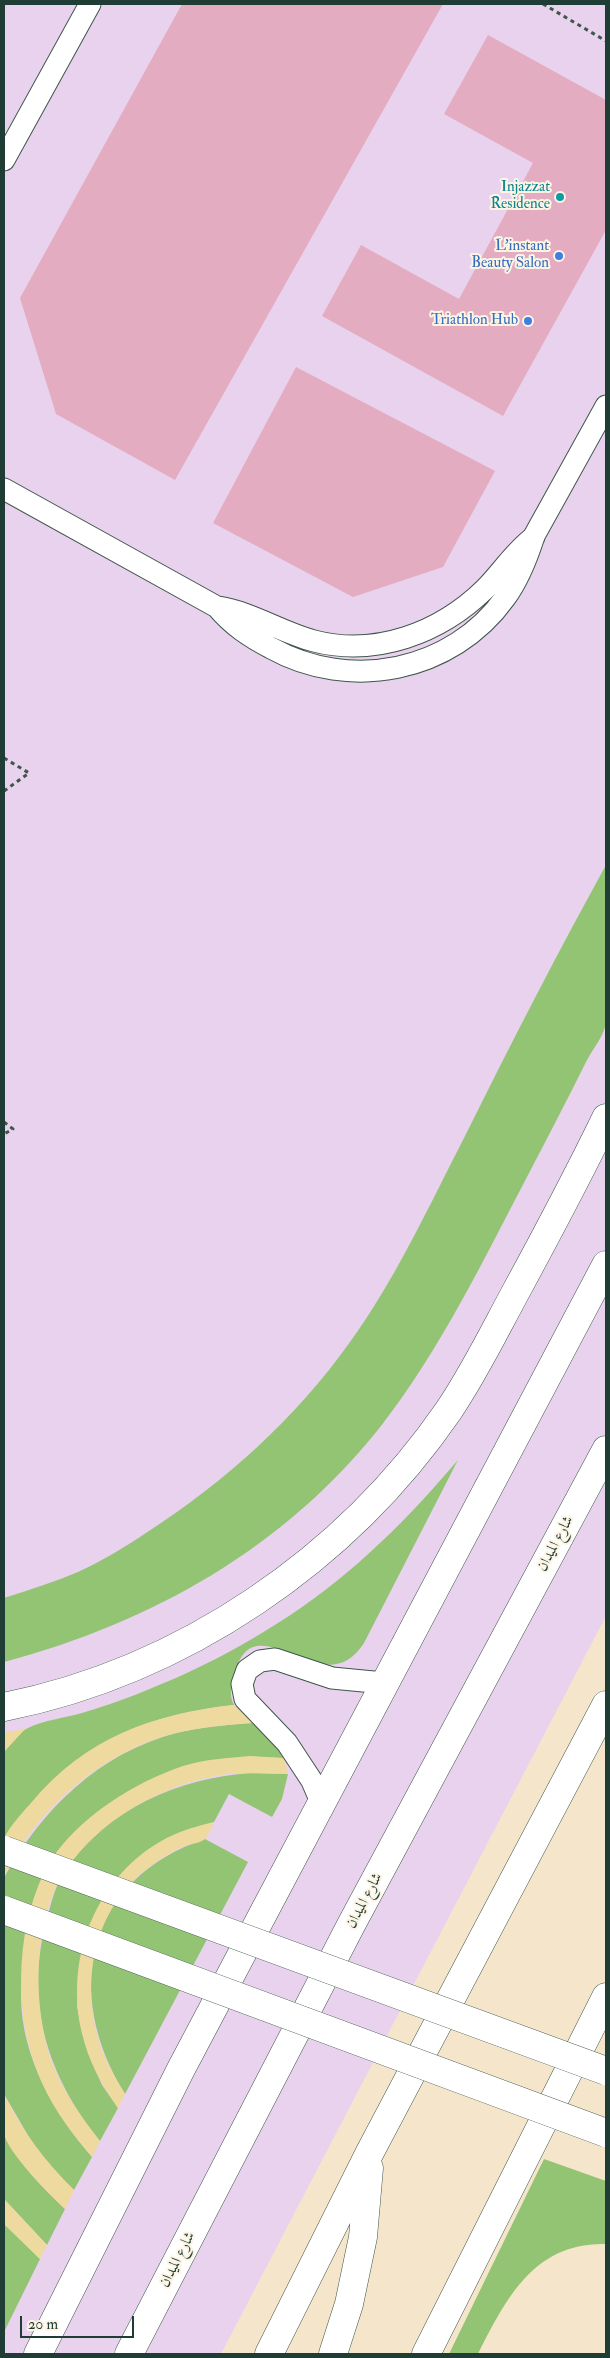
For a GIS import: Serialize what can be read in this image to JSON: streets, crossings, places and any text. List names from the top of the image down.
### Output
{
  "streets": {
    "main road": ["شارع الميدان"]
  },
  "places": ["Injazzat Residence", "L'instant Beauty Salon", "Triathlon Hub"],
  "scale_bar": "20 m"
}
